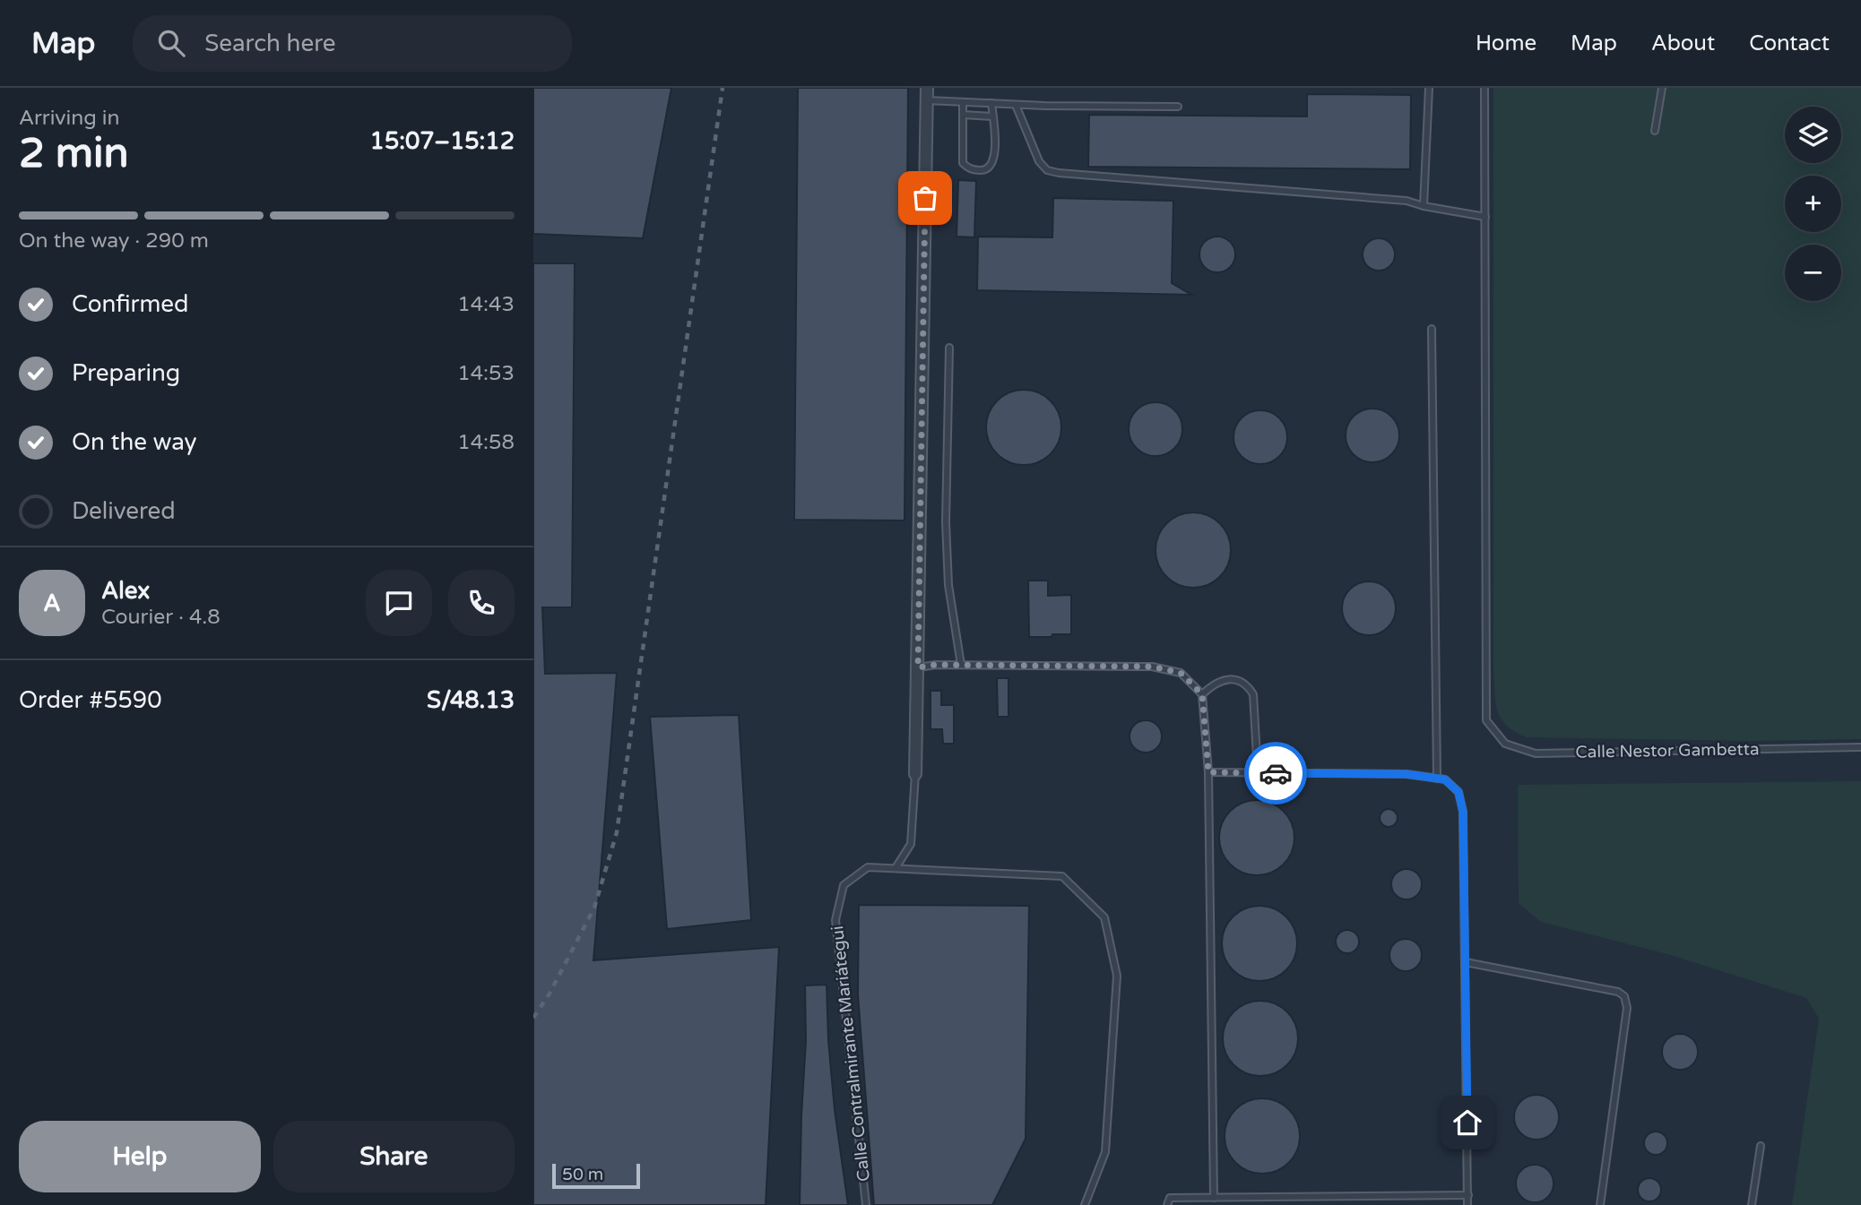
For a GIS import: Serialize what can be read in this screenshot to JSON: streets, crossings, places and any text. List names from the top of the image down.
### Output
{
  "streets": {
    "lane": ["Calle Nestor Gambetta", "Calle Contralmirante Mariátegui"]
  },
  "scale_bar": "50 m",
  "page": {
    "header": "Map",
    "search": "Search here",
    "nav": [
      "Home",
      "Map",
      "About",
      "Contact"
    ],
    "heading": ["2 min", "Arriving in", "15:07–15:12"],
    "panel": [
      "Alex",
      "Courier · 4.8",
      "Order #5590",
      "S/48.13"
    ],
    "map_buttons": ["+", "−"],
    "bar": "On the way · 290 m",
    "list": [
      ["Confirmed", "14:43"],
      ["Preparing", "14:53"],
      ["On the way", "14:58"],
      "Delivered"
    ],
    "round": "A",
    "buttons": ["Help", "Share"],
    "scale": "50 m"
  }
}
